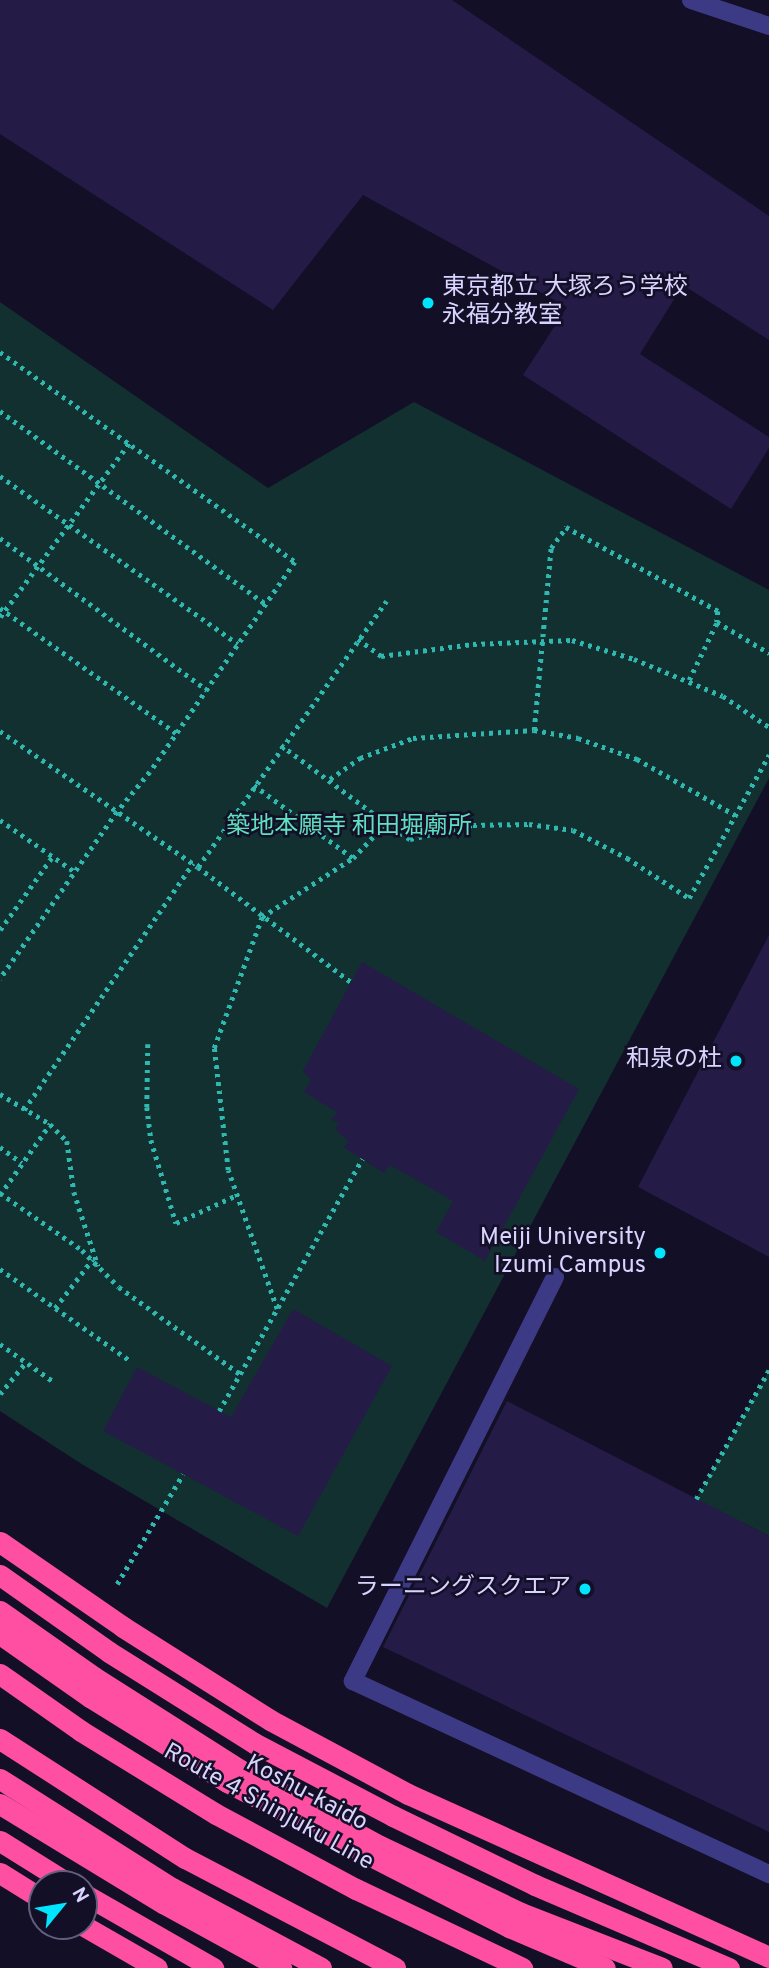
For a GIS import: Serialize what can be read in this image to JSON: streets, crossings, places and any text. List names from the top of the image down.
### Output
{
  "streets": {
    "highway": ["Koshu-kaido", "Route 4 Shinjuku Line"]
  },
  "parks": ["築地本願寺 和田堀廟所"],
  "places": [
    "東京都立 大塚ろう学校 永福分教室",
    "和泉の杜",
    "Meiji University Izumi Campus",
    "ラーニングスクエア"
  ],
  "north": "top right"
}
